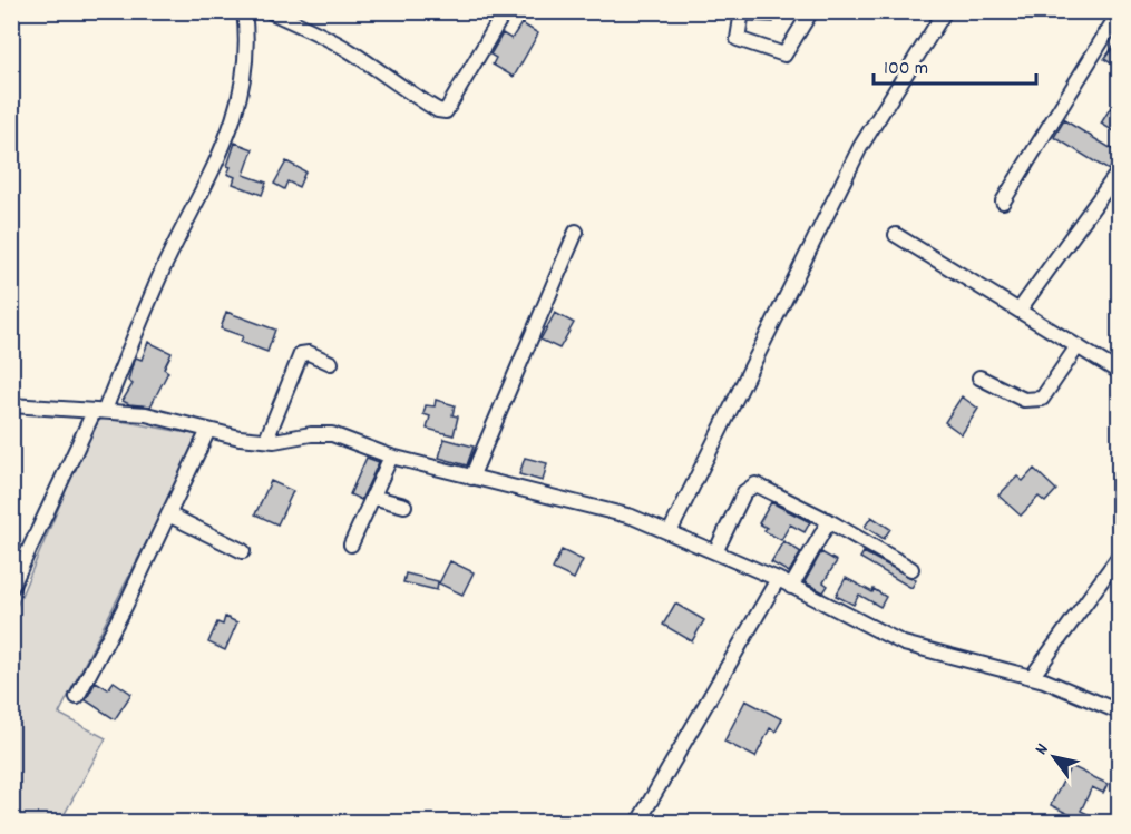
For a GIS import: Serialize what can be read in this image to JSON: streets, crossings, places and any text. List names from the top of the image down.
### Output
{
  "scale_bar": "100 m",
  "north": "top left"
}
